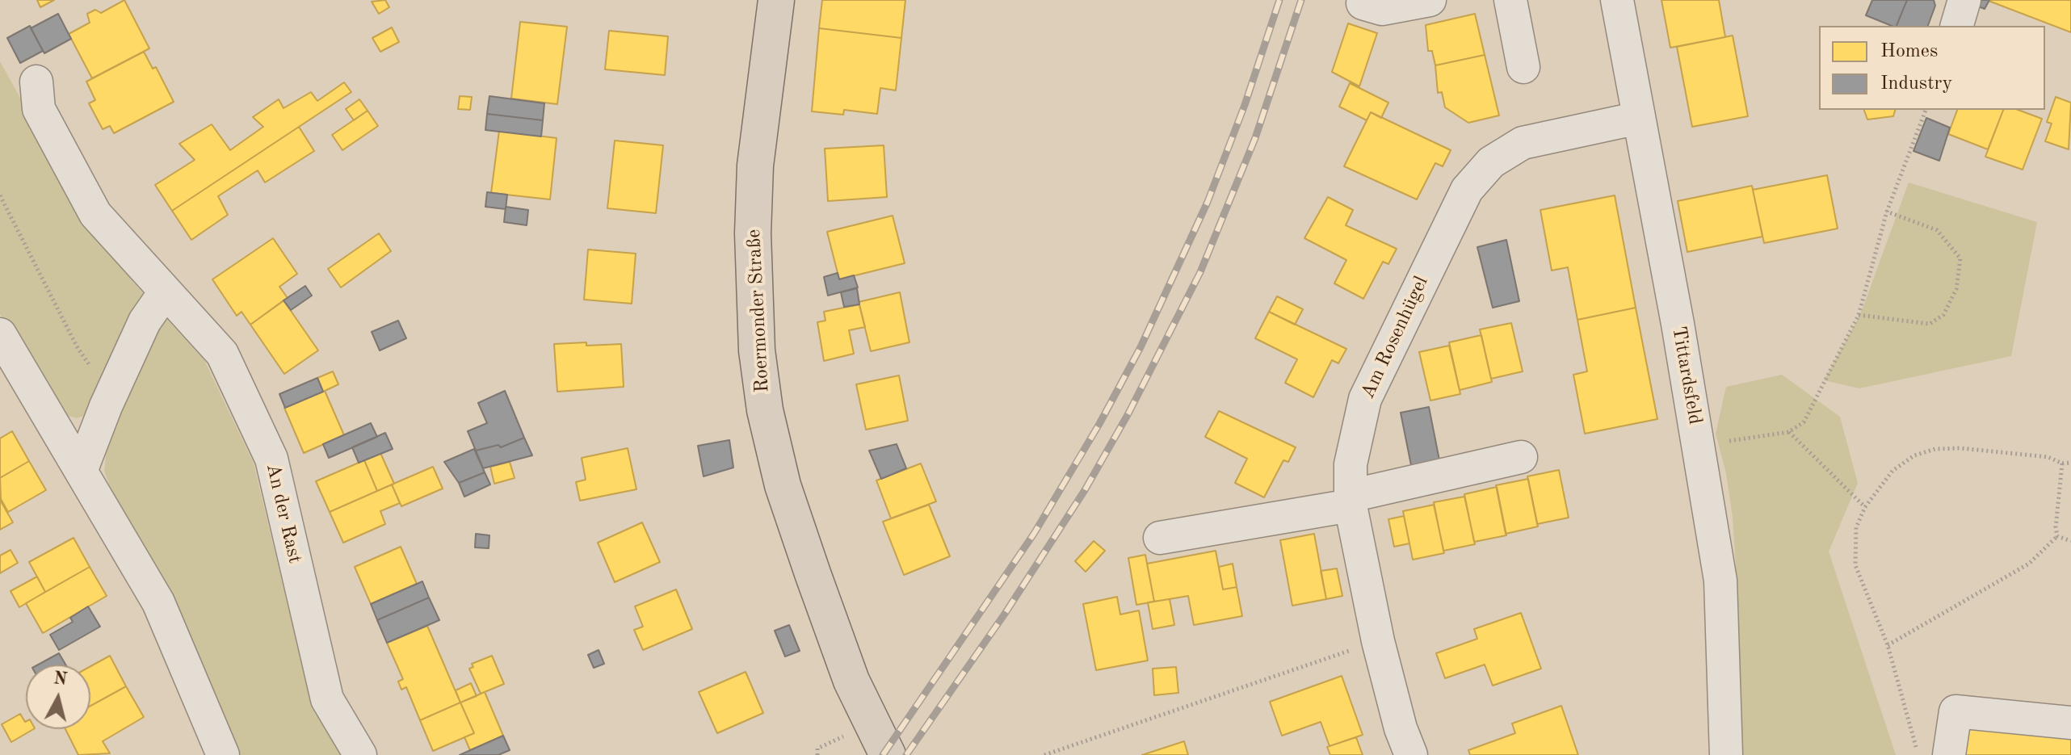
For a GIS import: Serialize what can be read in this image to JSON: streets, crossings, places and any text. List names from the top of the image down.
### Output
{
  "streets": {
    "main road": ["Roermonder Straße"],
    "street": ["Am Rosenhügel", "Tittardsfeld", "An der Rast"]
  },
  "crossings": [
    ["Am Rosenhügel", "Tittardsfeld"]
  ],
  "legend": ["Homes", "Industry"],
  "north": "top"
}
